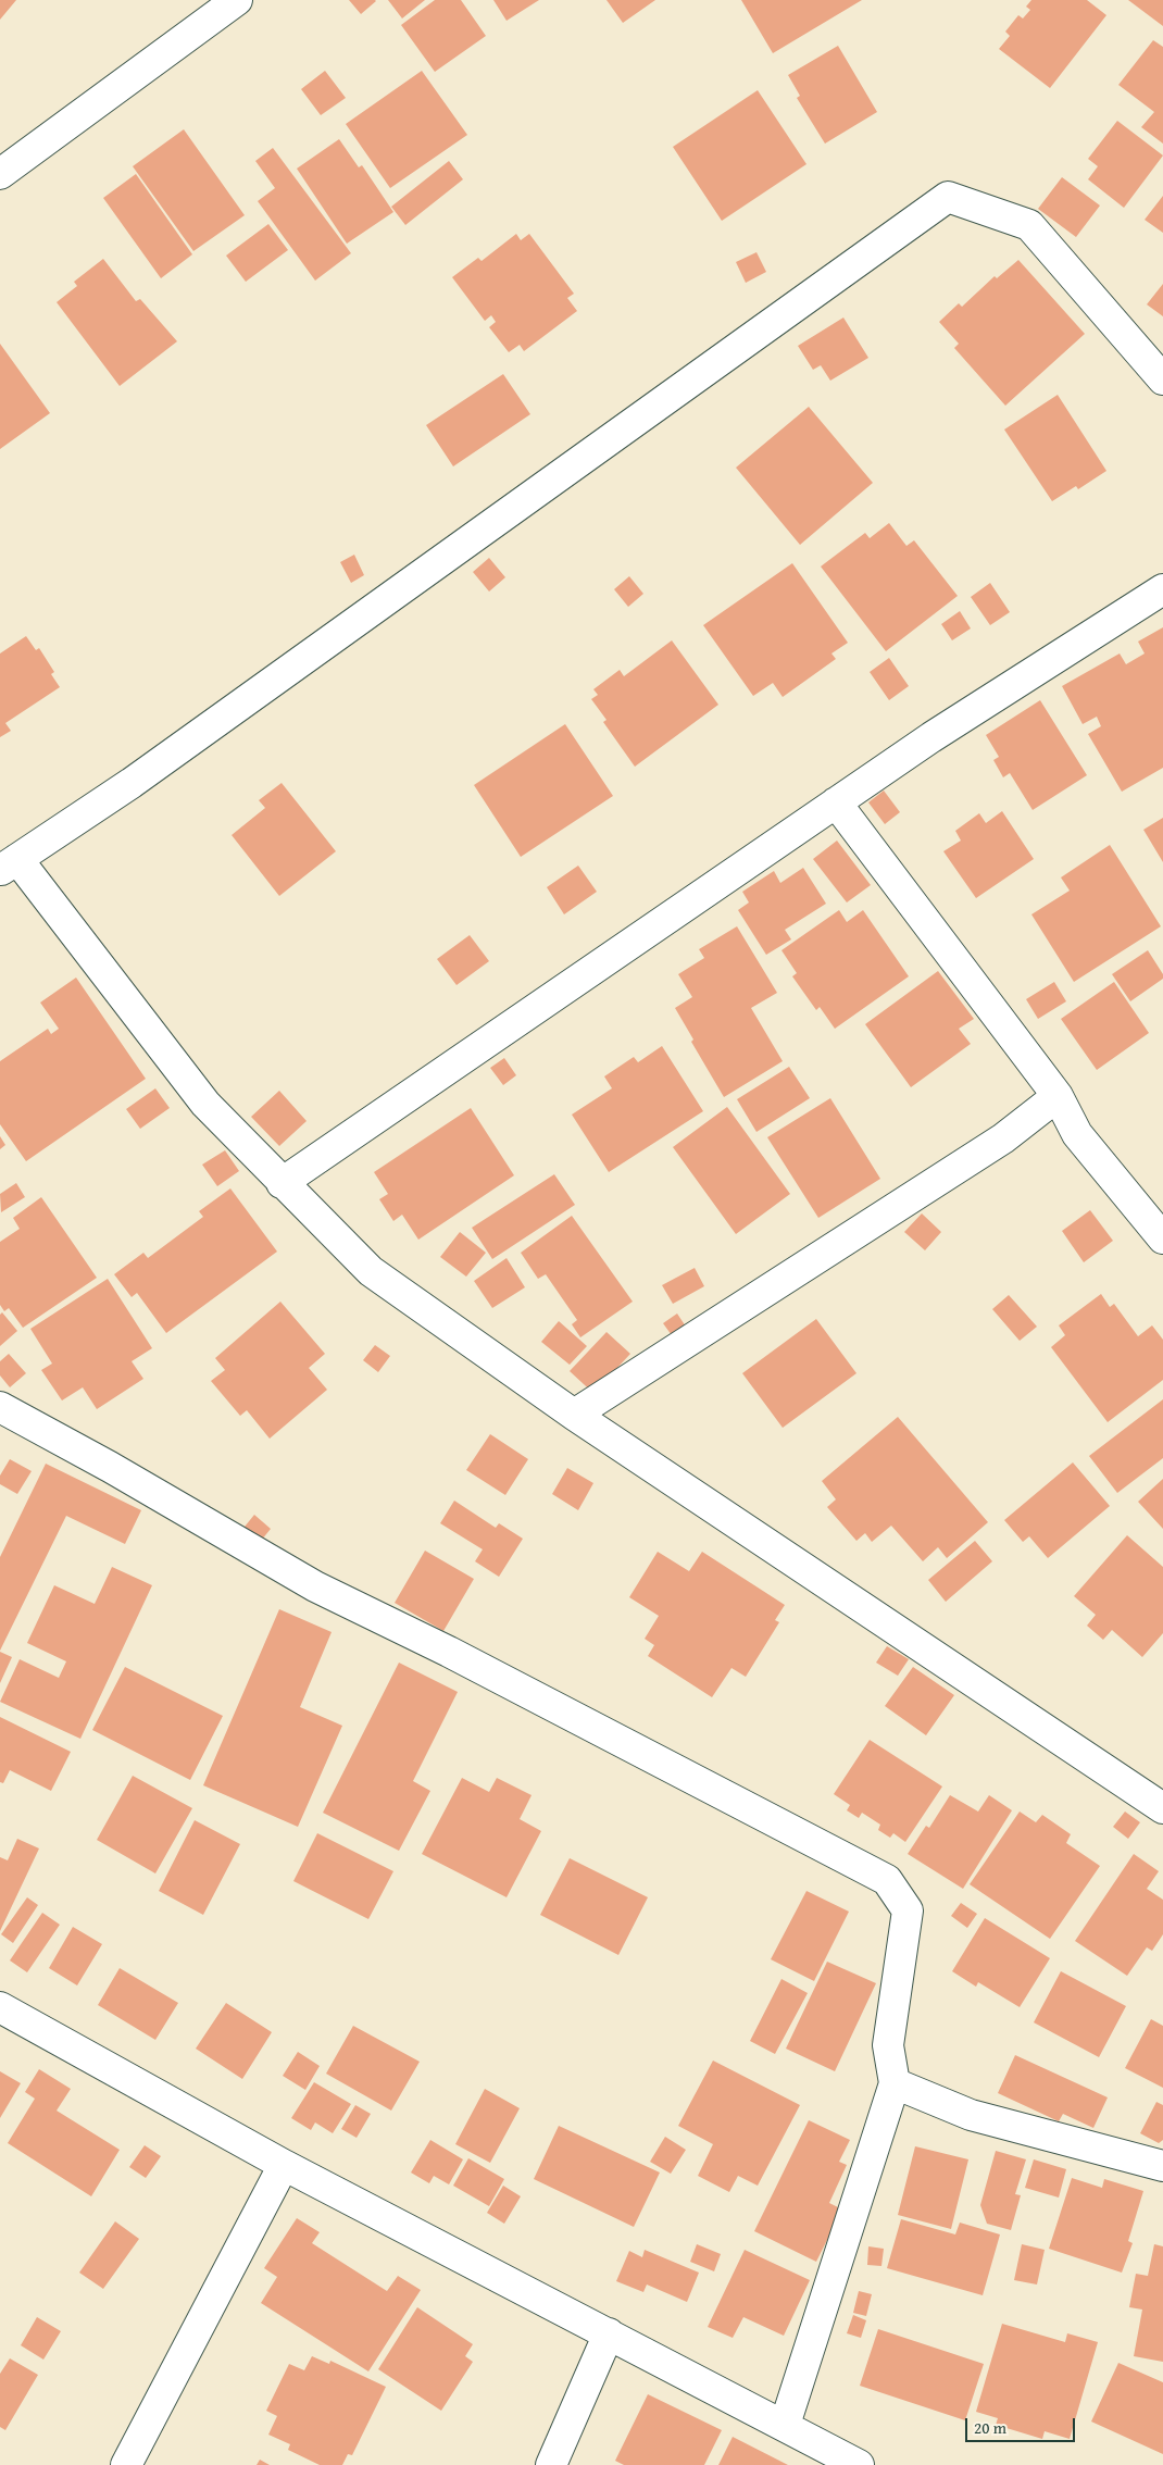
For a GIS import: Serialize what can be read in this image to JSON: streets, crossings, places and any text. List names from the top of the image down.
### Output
{
  "scale_bar": "20 m"
}
